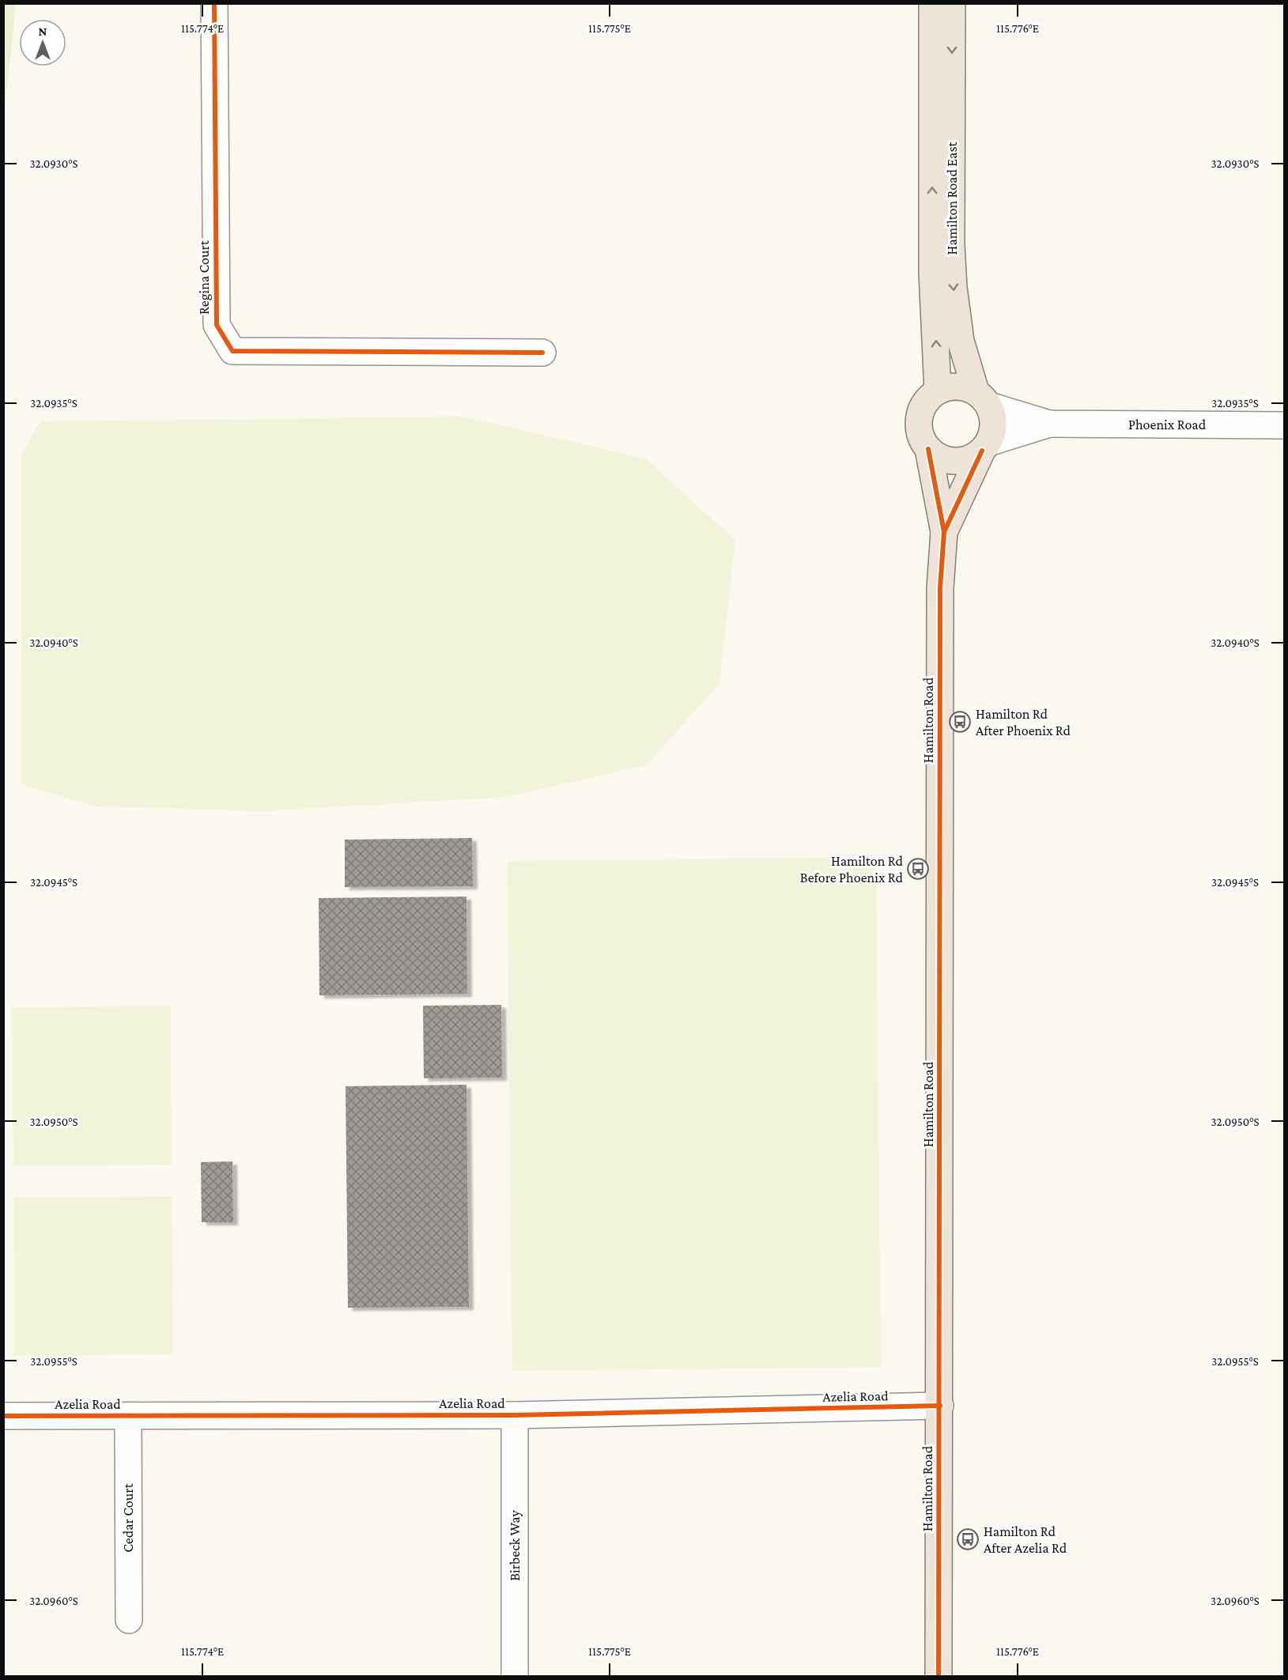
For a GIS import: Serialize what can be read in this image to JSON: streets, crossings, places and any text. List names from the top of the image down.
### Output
{
  "streets": {
    "main road": ["Hamilton Road East", "Hamilton Road"],
    "street": [
      "Regina Court",
      "Phoenix Road",
      "Azelia Road",
      "Cedar Court",
      "Birbeck Way"
    ]
  },
  "crossings": [
    ["Hamilton Road East", "Phoenix Road"],
    ["Hamilton Road East", "Hamilton Road"],
    ["Phoenix Road", "Hamilton Road"],
    ["Hamilton Road", "Azelia Road"],
    ["Azelia Road", "Cedar Court"],
    ["Azelia Road", "Birbeck Way"]
  ],
  "places": {
    "bus stop": ["Hamilton Rd After Phoenix Rd", "Hamilton Rd Before Phoenix Rd", "Hamilton Rd After Azelia Rd"]
  },
  "north": "top",
  "coordinates": [
    "115.774°E",
    "115.775°E",
    "115.776°E",
    "32.0930°S",
    "32.0935°S",
    "32.0940°S",
    "32.0945°S",
    "32.0950°S",
    "32.0955°S",
    "32.0960°S"
  ]
}
